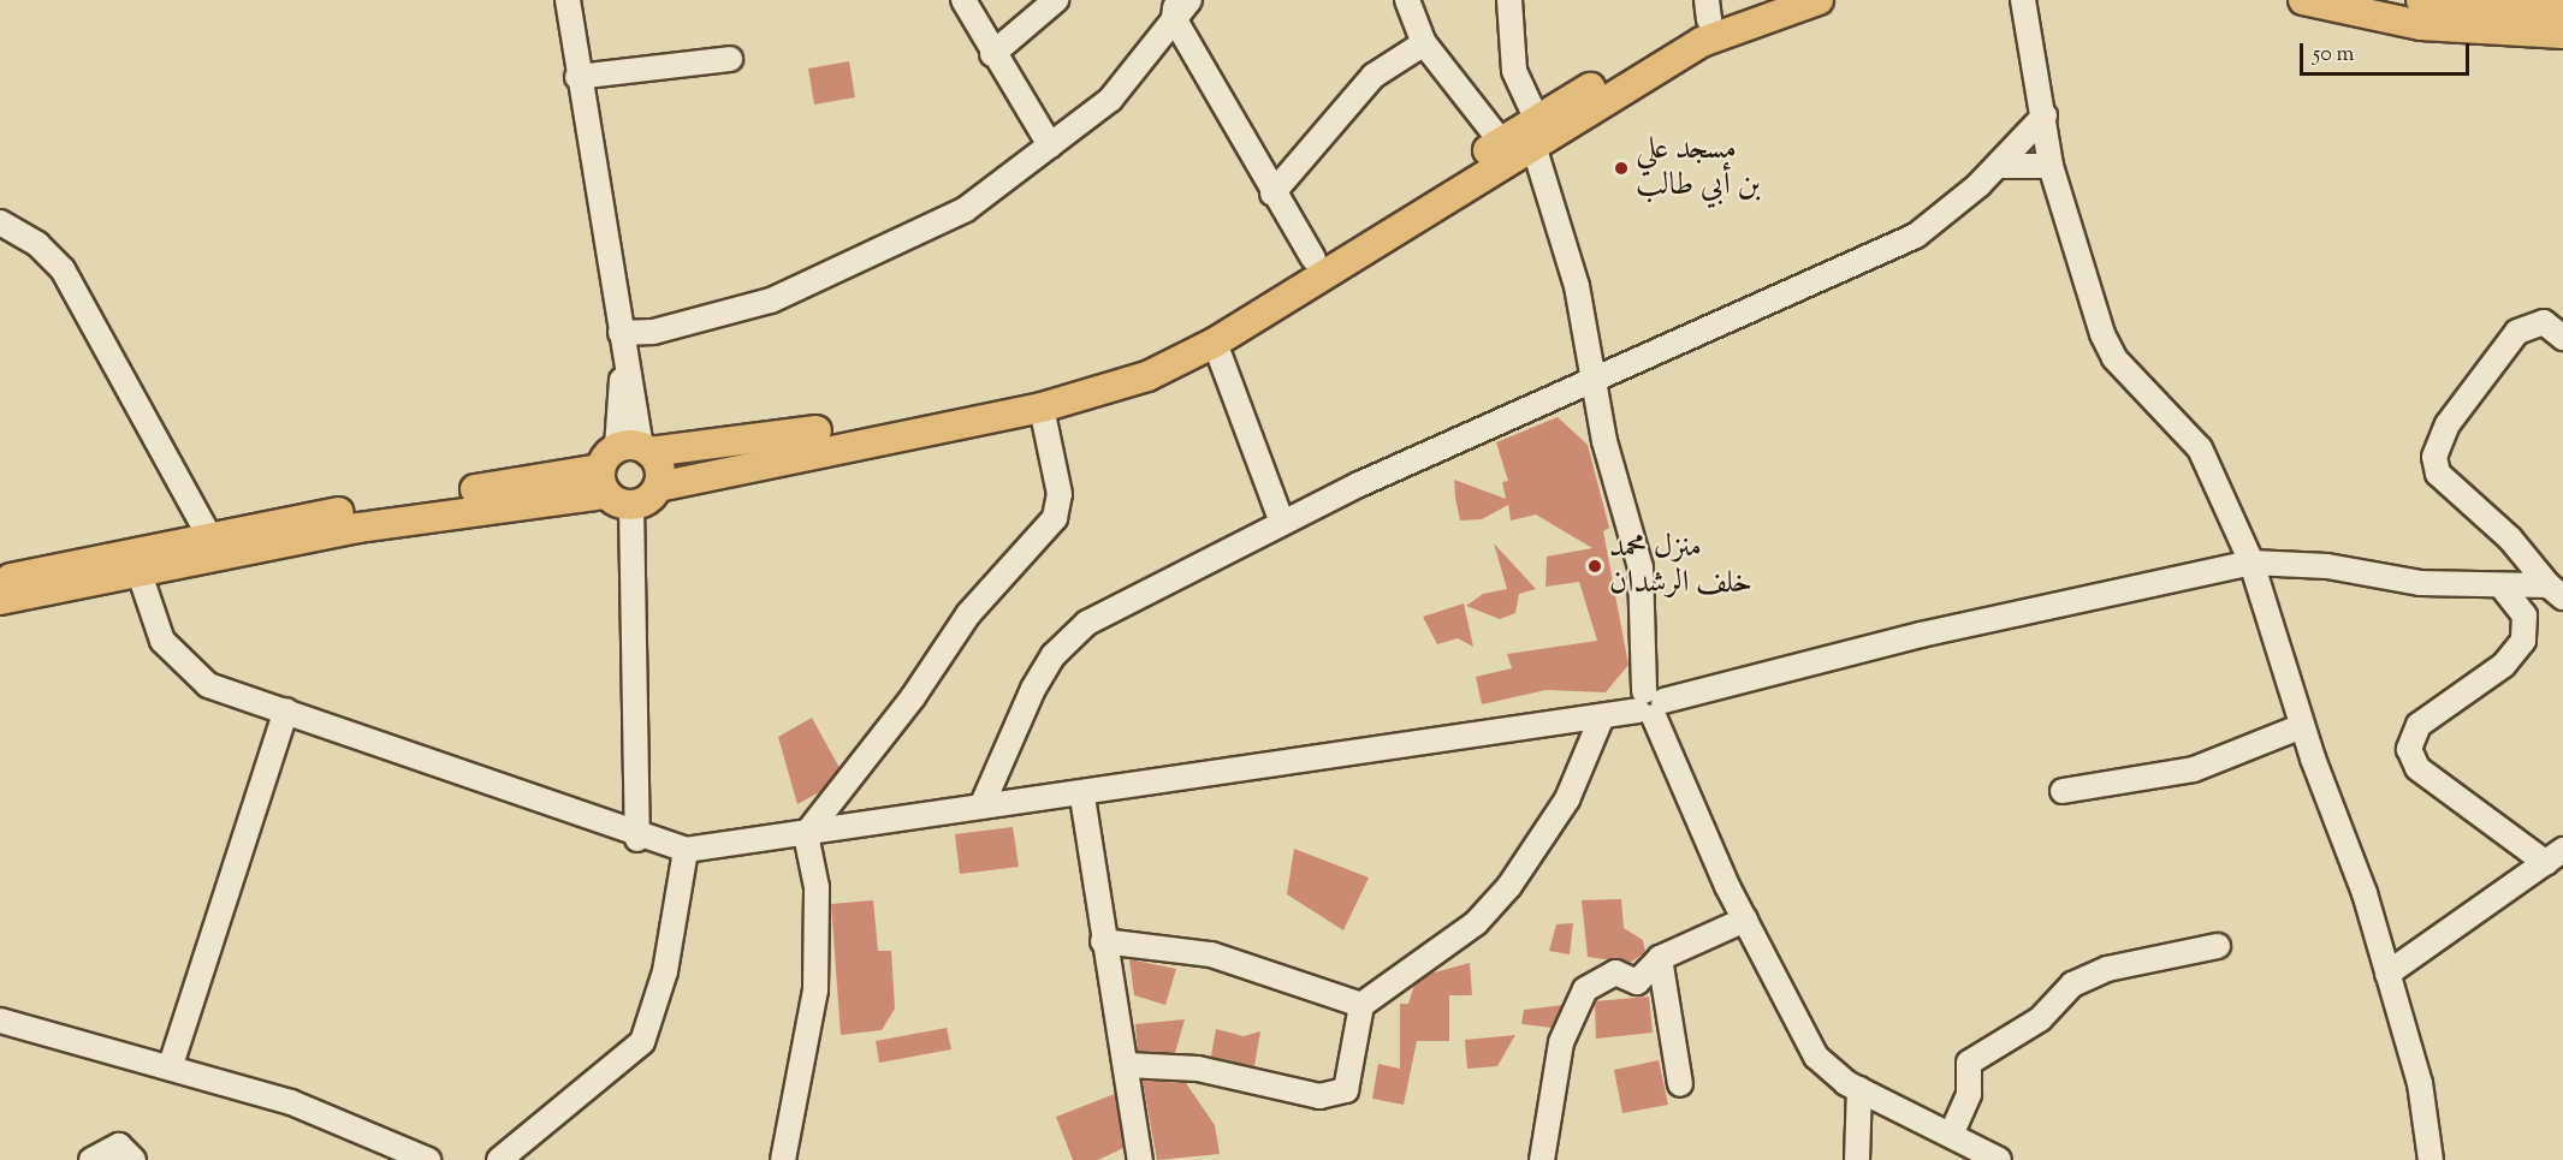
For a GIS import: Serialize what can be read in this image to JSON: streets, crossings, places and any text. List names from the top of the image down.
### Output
{
  "places": ["مسجد علي بن أبي طالب", "منزل محمد خلف الرشدان"],
  "scale_bar": "50 m"
}
